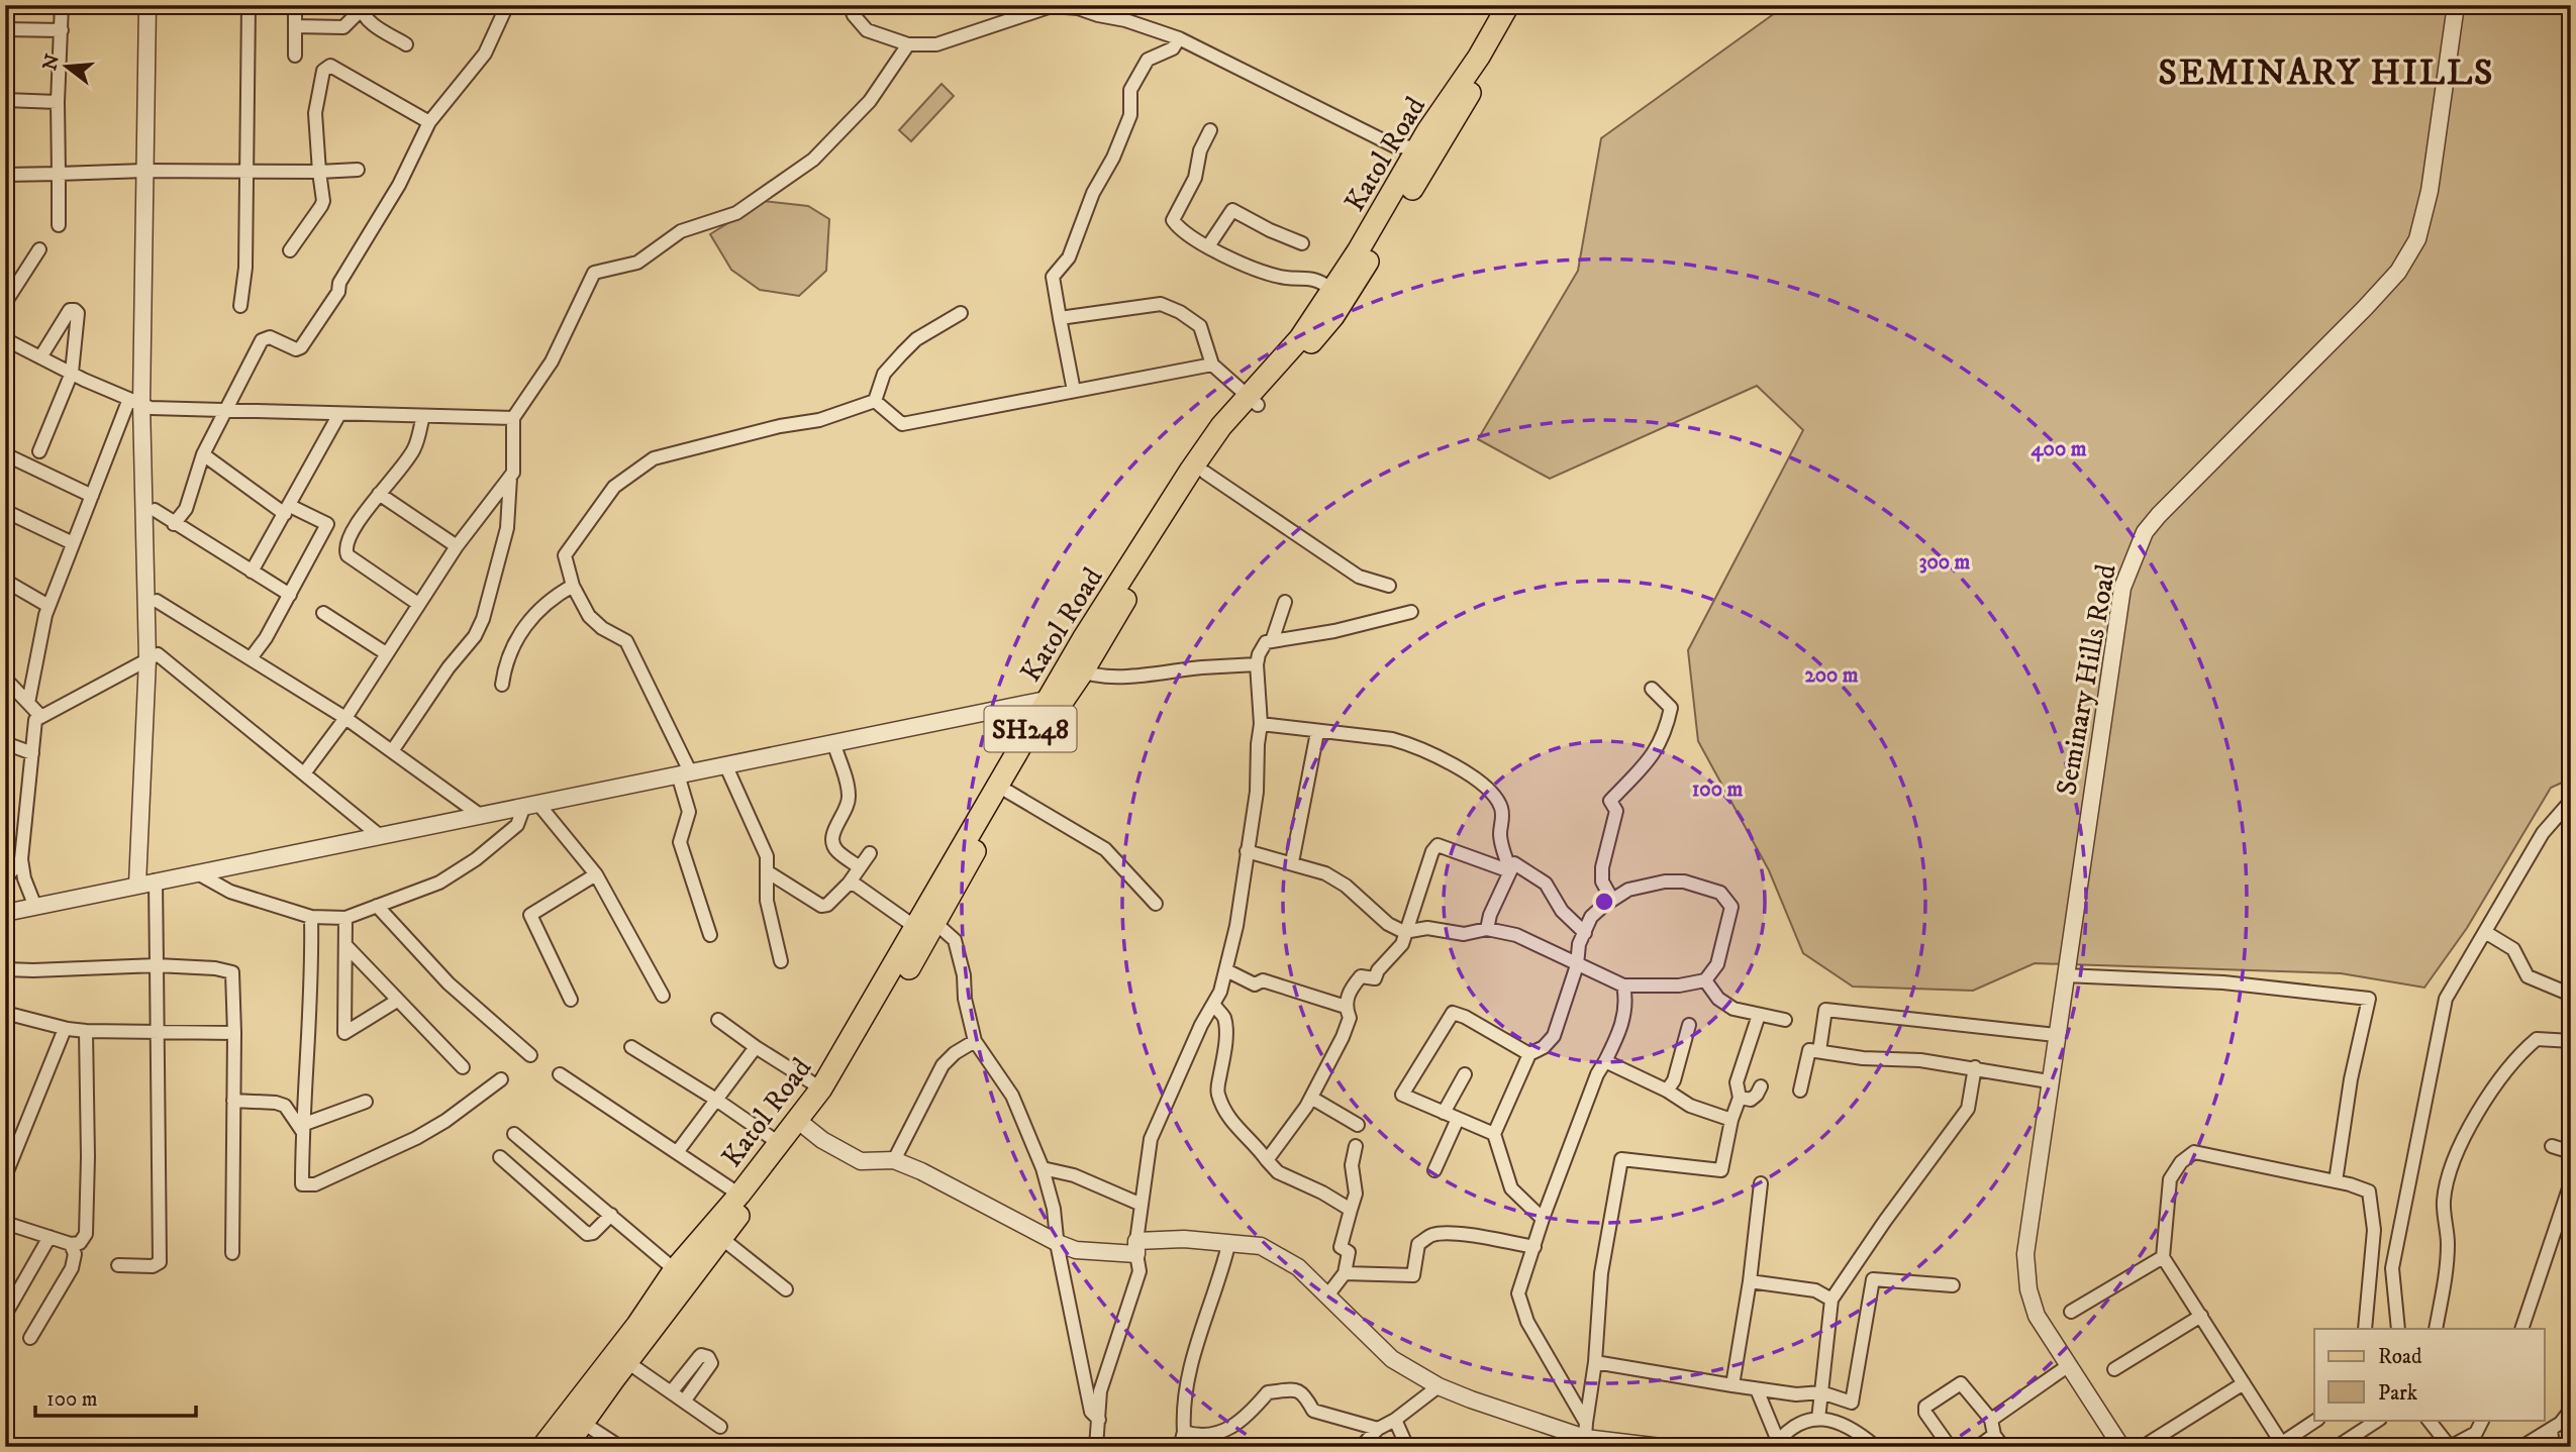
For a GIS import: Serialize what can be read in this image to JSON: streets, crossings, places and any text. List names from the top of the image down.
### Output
{
  "streets": {
    "main road": ["Katol Road", "SH248"],
    "street": ["Seminary Hills Road"]
  },
  "districts": ["SEMINARY HILLS"],
  "legend": ["Road", "Park"],
  "scale_bar": "100 m",
  "north": "left",
  "rings": [
    "400 m",
    "300 m",
    "200 m",
    "100 m"
  ]
}
